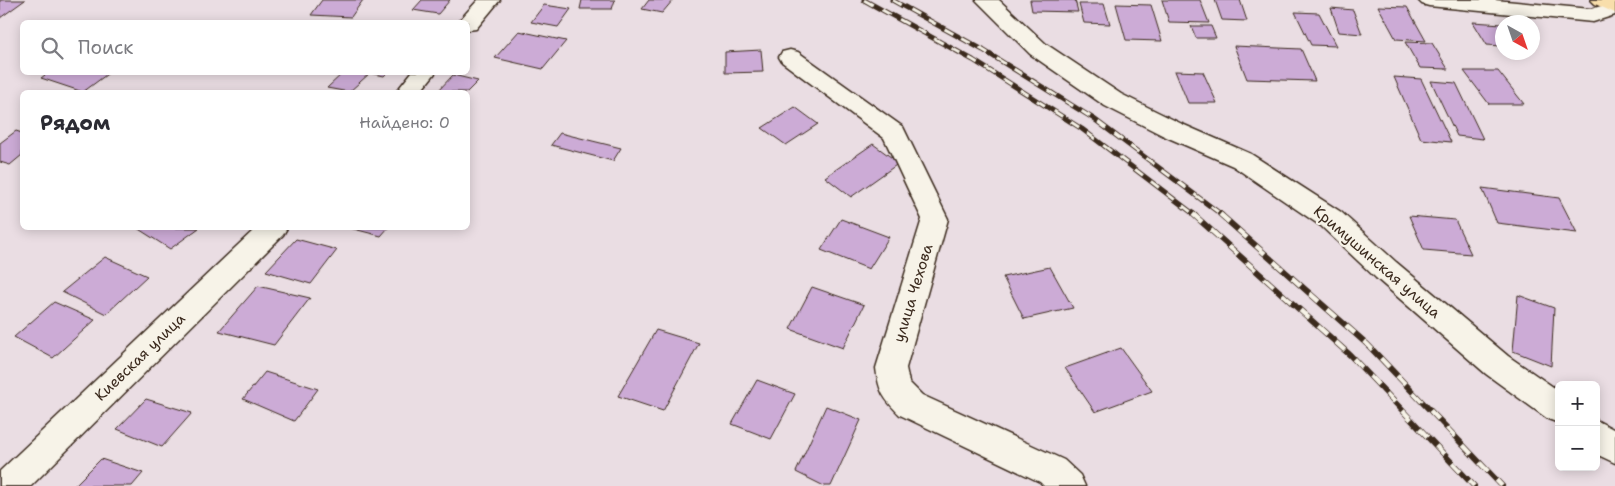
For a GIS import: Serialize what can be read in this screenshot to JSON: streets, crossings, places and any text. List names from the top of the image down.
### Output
{
  "streets": {
    "street": ["Кримушинская улица", "улица Чехова", "Киевская улица"]
  },
  "north": "bottom right",
  "page": {
    "search": "Поиск",
    "heading": ["Рядом", "Найдено: 0"],
    "map_buttons": ["+", "−"]
  }
}
